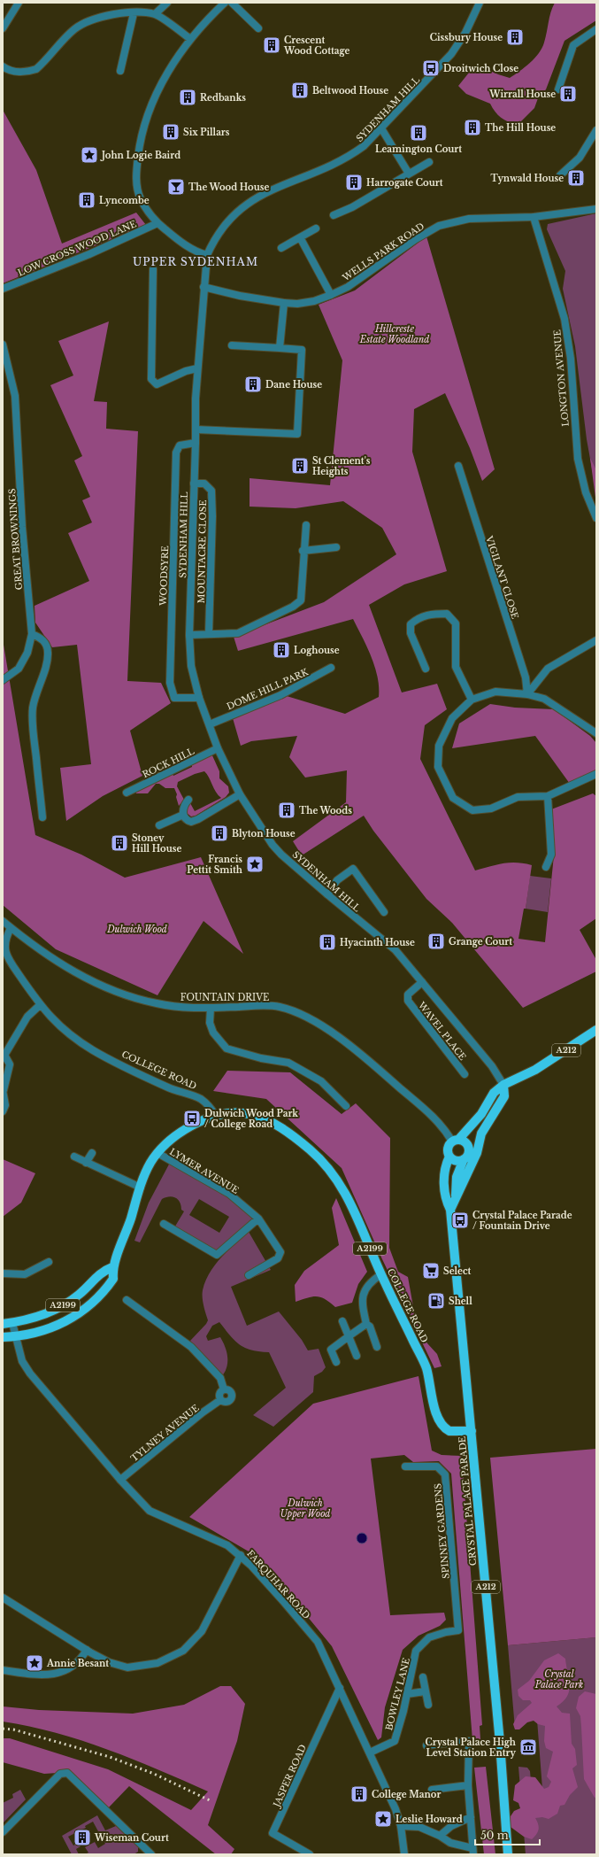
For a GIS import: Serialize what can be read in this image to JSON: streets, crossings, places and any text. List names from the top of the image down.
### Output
{
  "streets": {
    "main road": [
      "A212",
      "COLLEGE ROAD",
      "A2199",
      "CRYSTAL PALACE PARADE"
    ],
    "street": [
      "SYDENHAM HILL",
      "LOW CROSS WOOD LANE",
      "WELLS PARK ROAD",
      "LONGTON AVENUE",
      "GREAT BROWNINGS",
      "MOUNTACRE CLOSE",
      "WOODSYRE",
      "VIGILANT CLOSE",
      "DOME HILL PARK",
      "ROCK HILL",
      "FOUNTAIN DRIVE",
      "WAVEL PLACE",
      "LYMER AVENUE",
      "TYLNEY AVENUE",
      "SPINNEY GARDENS",
      "FARQUHAR ROAD",
      "BOWLEY LANE",
      "JASPER ROAD"
    ]
  },
  "crossings": [
    ["SYDENHAM HILL", "WELLS PARK ROAD"],
    ["SYDENHAM HILL", "MOUNTACRE CLOSE"],
    ["SYDENHAM HILL", "WOODSYRE"],
    ["SYDENHAM HILL", "DOME HILL PARK"],
    ["SYDENHAM HILL", "ROCK HILL"],
    ["SYDENHAM HILL", "WAVEL PLACE"],
    ["SYDENHAM HILL", "A212"],
    ["WELLS PARK ROAD", "LONGTON AVENUE"],
    ["FOUNTAIN DRIVE", "A212"],
    ["FOUNTAIN DRIVE", "COLLEGE ROAD"],
    ["FOUNTAIN DRIVE", "CRYSTAL PALACE PARADE"],
    ["A212", "CRYSTAL PALACE PARADE"],
    ["COLLEGE ROAD", "A2199"],
    ["COLLEGE ROAD", "CRYSTAL PALACE PARADE"],
    ["LYMER AVENUE", "A2199"],
    ["A2199", "FARQUHAR ROAD"],
    ["TYLNEY AVENUE", "FARQUHAR ROAD"],
    ["SPINNEY GARDENS", "BOWLEY LANE"],
    ["FARQUHAR ROAD", "BOWLEY LANE"],
    ["FARQUHAR ROAD", "JASPER ROAD"]
  ],
  "districts": ["UPPER SYDENHAM"],
  "parks": [
    "Hillcreste Estate Woodland",
    "Dulwich Wood",
    "Dulwich Upper Wood",
    "Crystal Palace Park"
  ],
  "places": {
    "building": [
      "Cissbury House",
      "Crescent Wood Cottage",
      "Beltwood House",
      "Wirrall House",
      "Redbanks",
      "The Hill House",
      "Six Pillars",
      "Leamington Court",
      "Tynwald House",
      "Harrogate Court",
      "Lyncombe",
      "Dane House",
      "St Clement's Heights",
      "Loghouse",
      "The Woods",
      "Blyton House",
      "Stoney Hill House",
      "Grange Court",
      "Hyacinth House",
      "College Manor",
      "Wiseman Court"
    ],
    "bus stop": ["Droitwich Close", "Dulwich Wood Park / College Road", "Crystal Palace Parade / Fountain Drive"],
    "place": [
      "John Logie Baird",
      "Francis Pettit Smith",
      "Annie Besant",
      "Leslie Howard"
    ],
    "bar": ["The Wood House"],
    "supermarket": ["Select"],
    "fuel station": ["Shell"],
    "museum": ["Crystal Palace High Level Station Entry"]
  },
  "scale_bar": "50 m"
}
